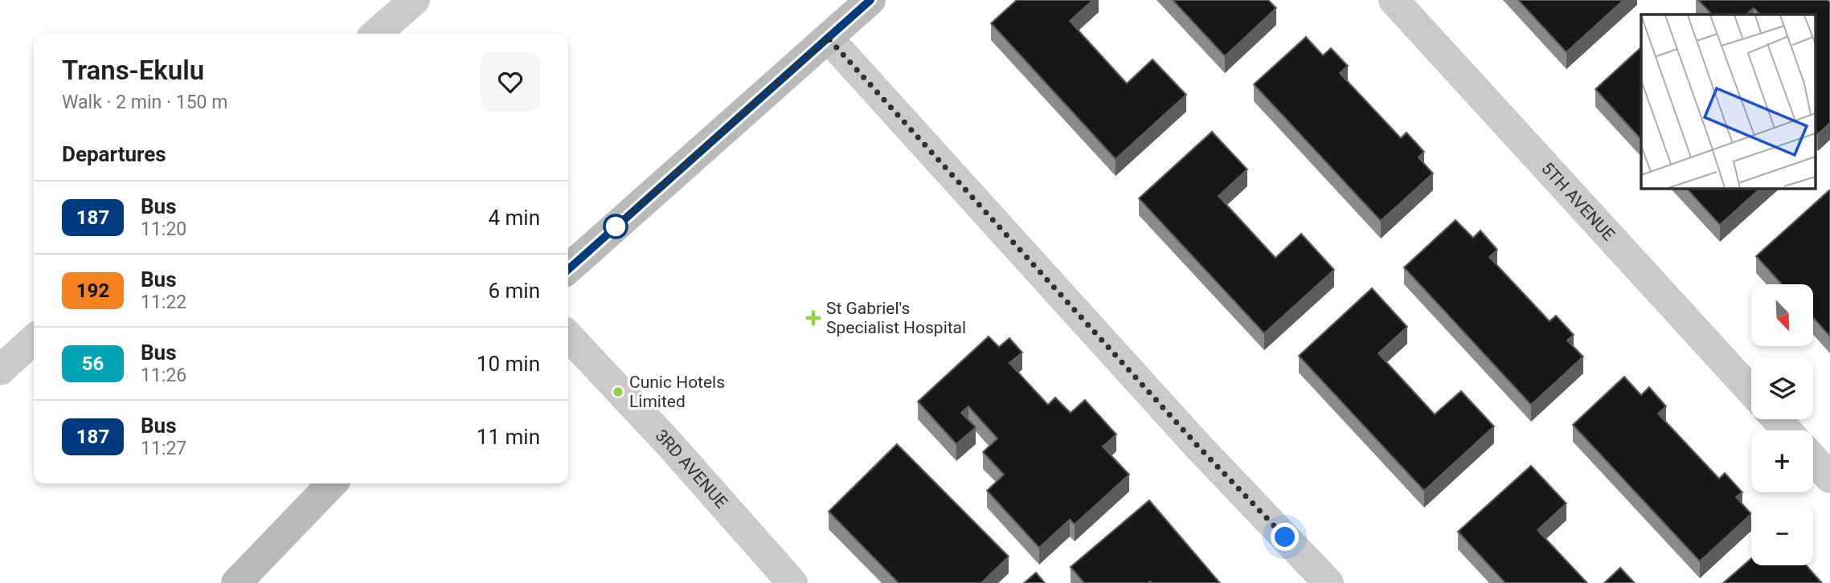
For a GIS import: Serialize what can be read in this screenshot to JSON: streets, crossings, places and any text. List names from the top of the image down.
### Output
{
  "streets": {
    "street": ["5TH AVENUE", "3RD AVENUE"]
  },
  "places": {
    "health": ["St Gabriel's Specialist Hospital"],
    "other": ["Cunic Hotels Limited"]
  },
  "lines": ["bus line 187"],
  "north": "bottom right",
  "page": {
    "heading": [
      ["Trans-Ekulu", "Walk · 2 min · 150 m"],
      "Departures"
    ],
    "list": [
      {
        "mark": "187",
        "name": "Bus",
        "note": "11:20",
        "value": "4 min"
      },
      {
        "mark": "192",
        "name": "Bus",
        "note": "11:22",
        "value": "6 min"
      },
      {
        "mark": "56",
        "name": "Bus",
        "note": "11:26",
        "value": "10 min"
      },
      {
        "mark": "187",
        "name": "Bus",
        "note": "11:27",
        "value": "11 min"
      }
    ],
    "map_buttons": ["+", "−"]
  }
}
